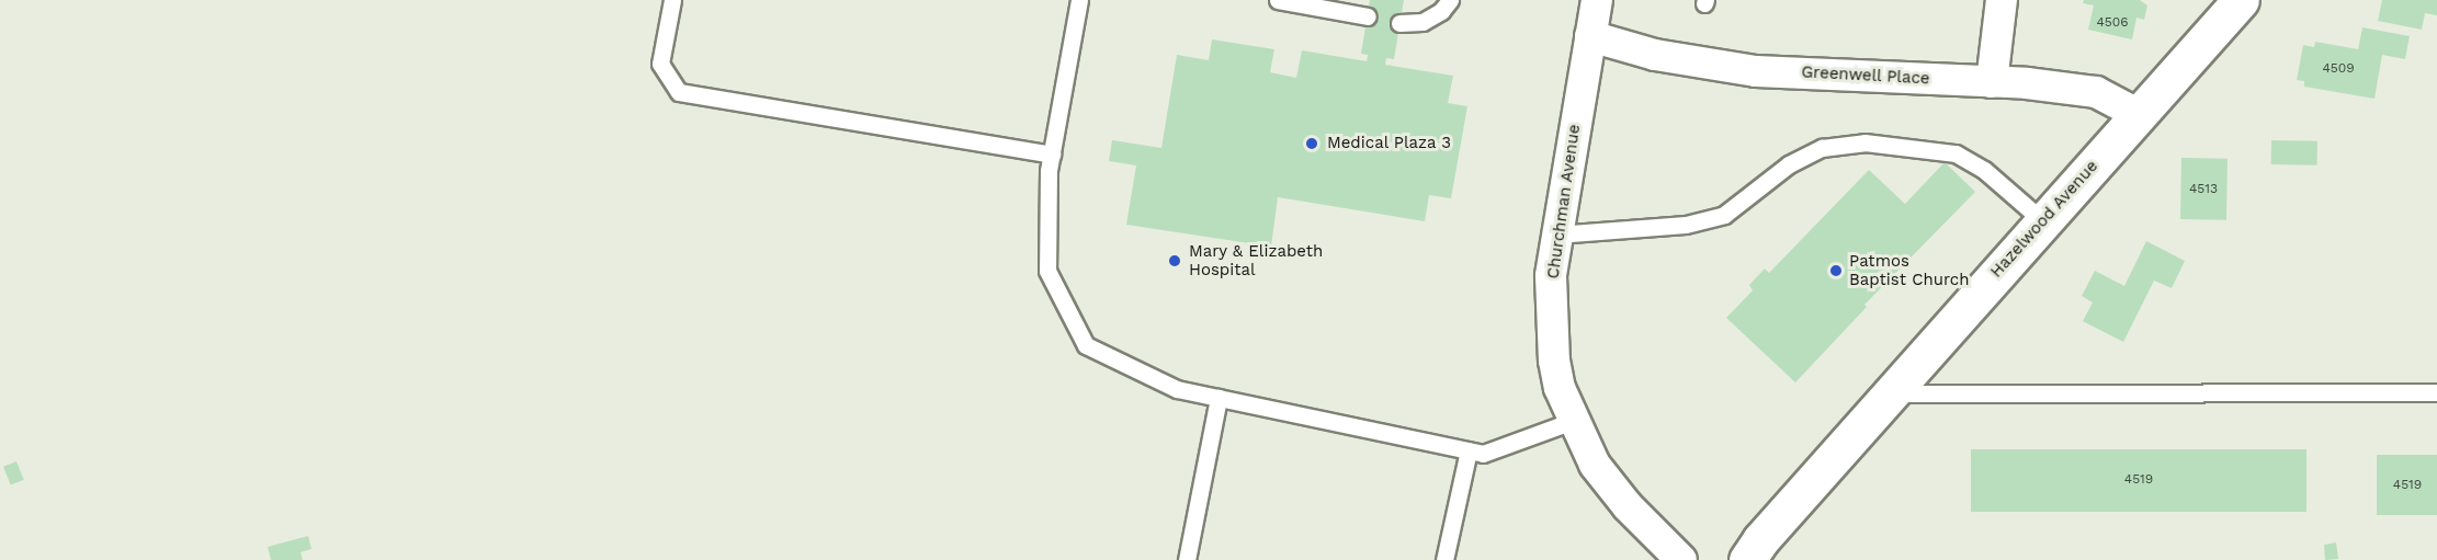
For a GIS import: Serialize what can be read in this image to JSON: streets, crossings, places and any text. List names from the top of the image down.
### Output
{
  "streets": {
    "street": ["Greenwell Place", "Churchman Avenue", "Hazelwood Avenue"]
  },
  "crossings": [
    ["Greenwell Place", "Churchman Avenue"],
    ["Greenwell Place", "Hazelwood Avenue"]
  ],
  "places": ["Medical Plaza 3", "Mary & Elizabeth Hospital", "Patmos Baptist Church"],
  "house_numbers": [
    "4506",
    "4509",
    "4513",
    "4519",
    "4519"
  ]
}
